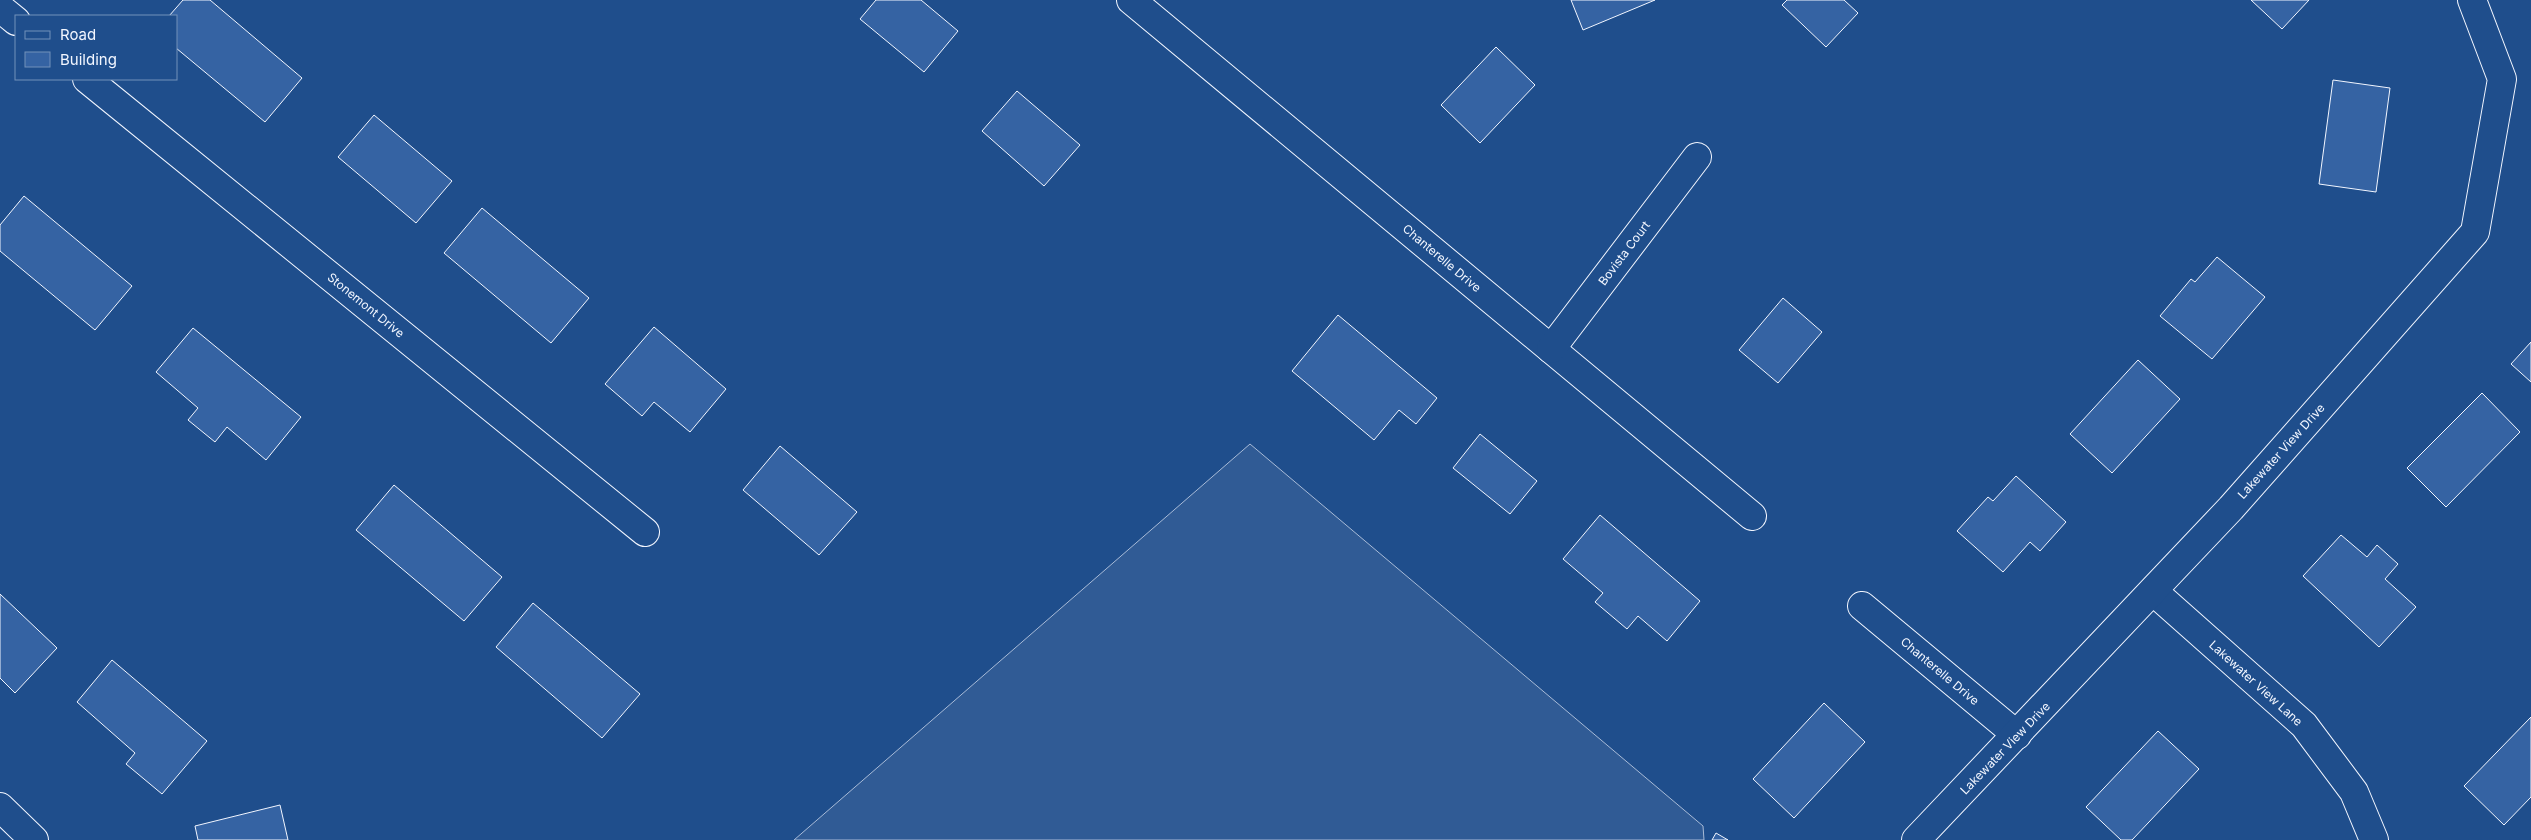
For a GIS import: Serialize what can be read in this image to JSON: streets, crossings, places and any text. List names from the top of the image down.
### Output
{
  "streets": {
    "street": [
      "Bovista Court",
      "Chanterelle Drive",
      "Stonemont Drive",
      "Lakewater View Drive",
      "Lakewater View Lane"
    ]
  },
  "crossings": [
    ["Bovista Court", "Chanterelle Drive"],
    ["Chanterelle Drive", "Lakewater View Drive"],
    ["Lakewater View Drive", "Lakewater View Lane"]
  ],
  "legend": ["Road", "Building"]
}
